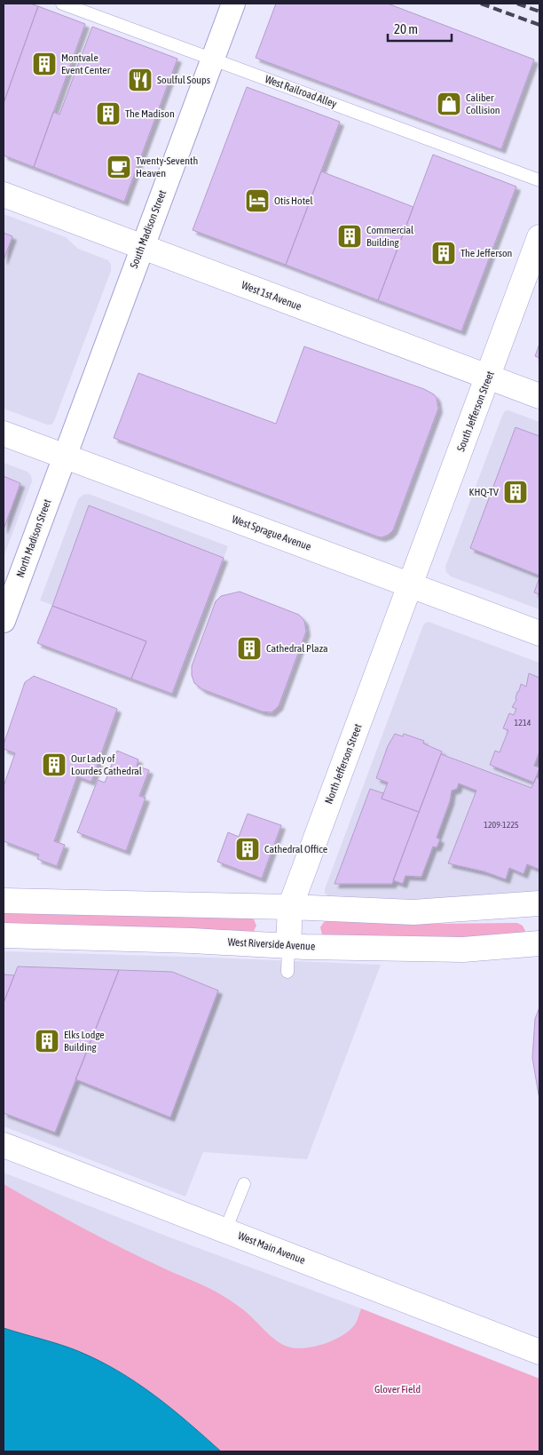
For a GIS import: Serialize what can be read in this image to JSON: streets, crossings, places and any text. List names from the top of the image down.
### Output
{
  "streets": {
    "street": [
      "South Madison Street",
      "West 1st Avenue",
      "South Jefferson Street",
      "West Sprague Avenue",
      "North Madison Street",
      "North Jefferson Street",
      "West Riverside Avenue",
      "West Main Avenue"
    ],
    "lane": ["West Railroad Alley"]
  },
  "crossings": [
    ["West Railroad Alley", "South Madison Street"],
    ["South Madison Street", "West 1st Avenue"],
    ["South Madison Street", "West Sprague Avenue"],
    ["South Madison Street", "North Madison Street"],
    ["West 1st Avenue", "South Jefferson Street"],
    ["South Jefferson Street", "West Sprague Avenue"],
    ["South Jefferson Street", "North Jefferson Street"],
    ["West Sprague Avenue", "North Madison Street"],
    ["West Sprague Avenue", "North Jefferson Street"],
    ["North Jefferson Street", "West Riverside Avenue"]
  ],
  "parks": ["Glover Field"],
  "places": {
    "building": [
      "Montvale Event Center",
      "The Madison",
      "Commercial Building",
      "The Jefferson",
      "KHQ-TV",
      "Cathedral Plaza",
      "Our Lady of Lourdes Cathedral",
      "Cathedral Office",
      "Elks Lodge Building"
    ],
    "restaurant": ["Soulful Soups"],
    "shop": ["Caliber Collision"],
    "cafe": ["Twenty-Seventh Heaven"],
    "hotel": ["Otis Hotel"]
  },
  "house_numbers": ["1214", "1209-1225"],
  "scale_bar": "20 m"
}
